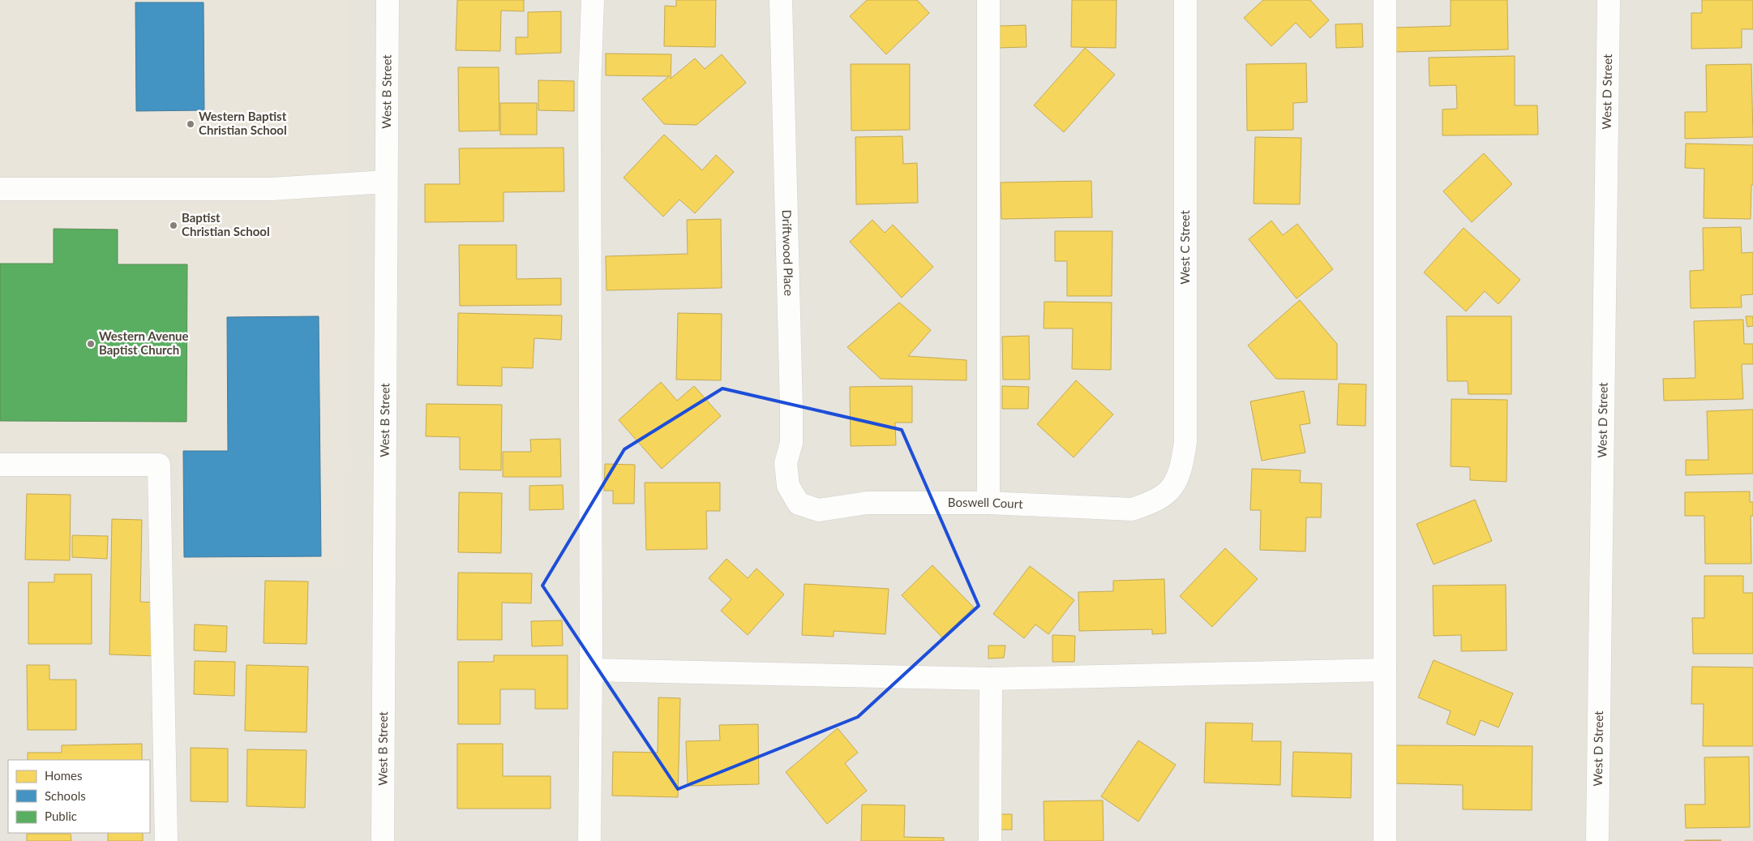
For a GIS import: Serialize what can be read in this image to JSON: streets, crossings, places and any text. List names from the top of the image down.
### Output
{
  "streets": {
    "street": [
      "West B Street",
      "West D Street",
      "West C Street",
      "Driftwood Place",
      "Boswell Court"
    ]
  },
  "crossings": [
    ["West C Street", "Boswell Court"],
    ["Driftwood Place", "Boswell Court"]
  ],
  "places": ["Western Baptist Christian School", "Baptist Christian School", "Western Avenue Baptist Church"],
  "legend": ["Homes", "Schools", "Public"]
}
